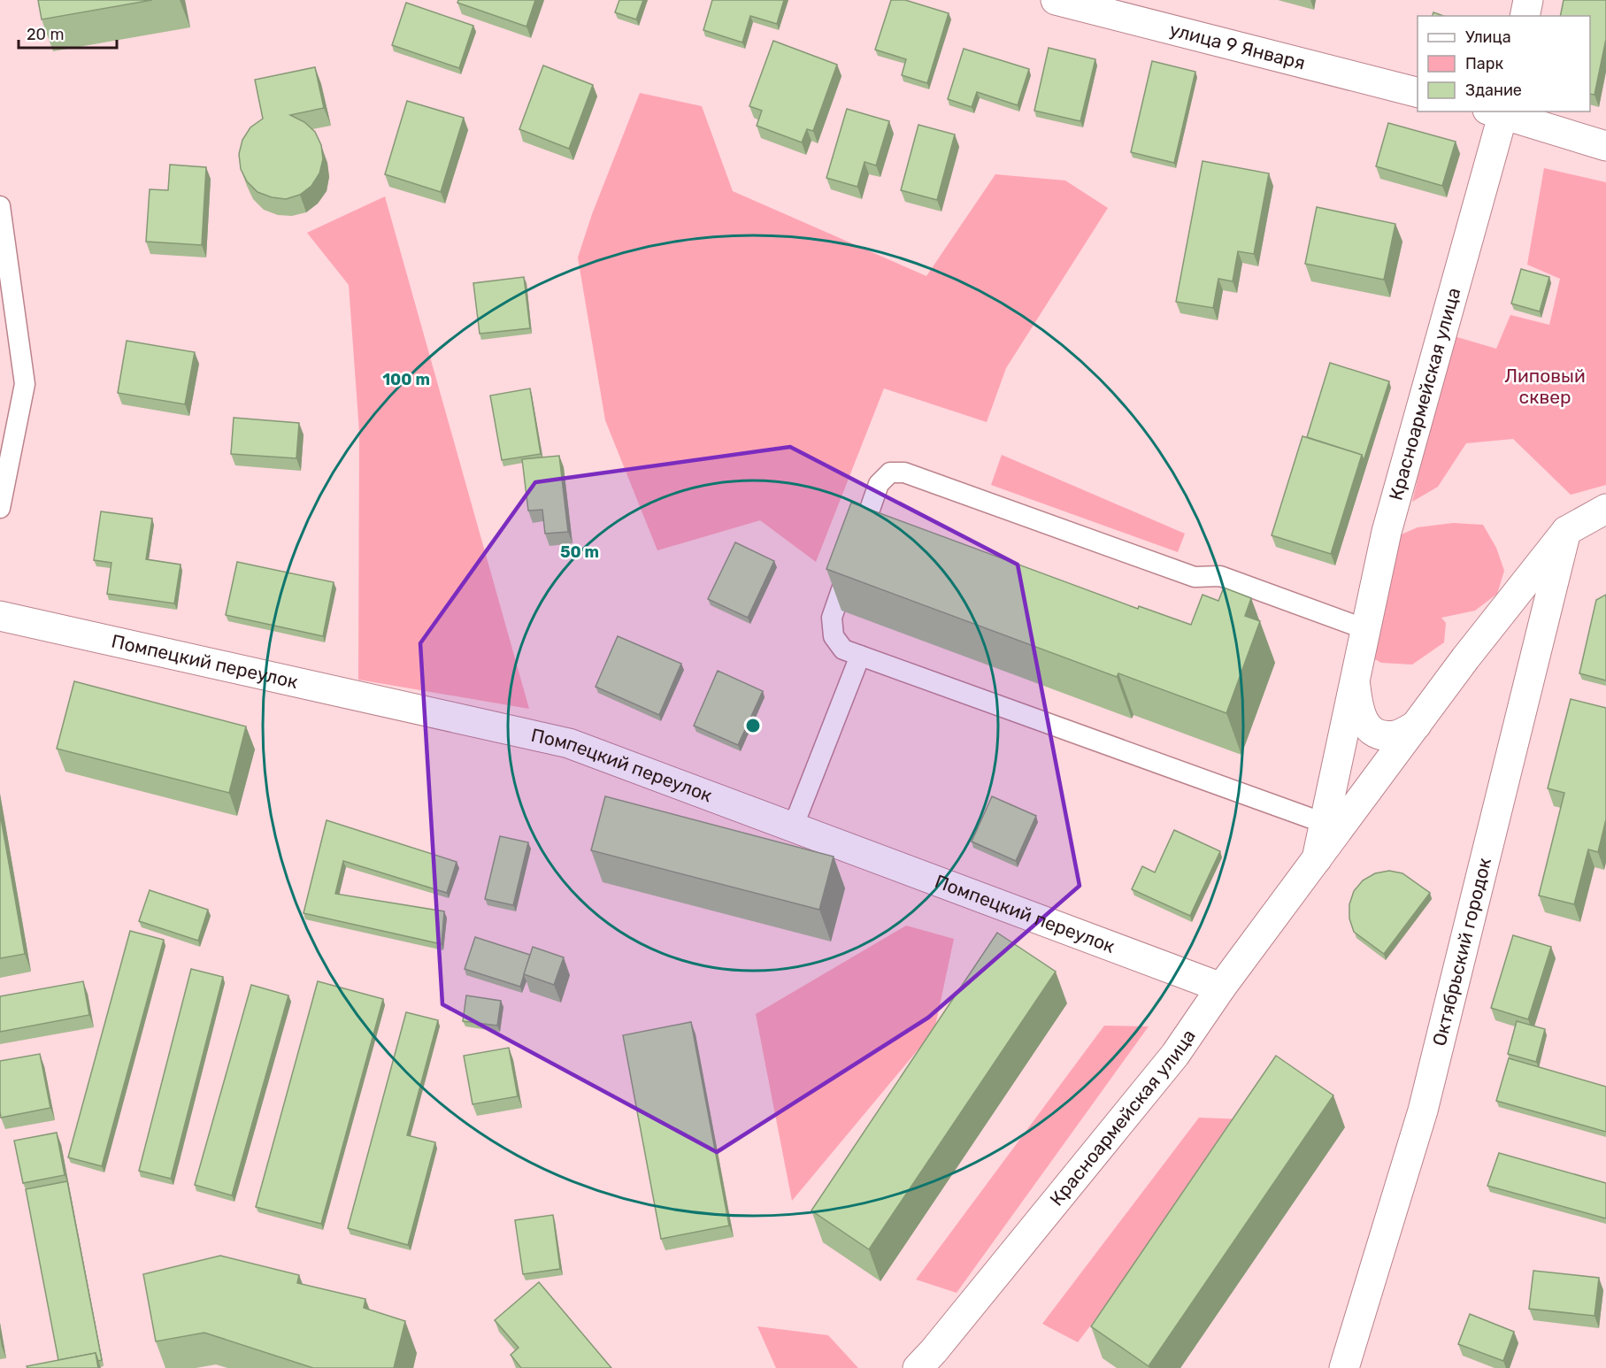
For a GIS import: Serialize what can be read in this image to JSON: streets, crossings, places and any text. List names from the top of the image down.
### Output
{
  "streets": {
    "street": [
      "улица 9 Января",
      "Красноармейская улица",
      "Помпецкий переулок",
      "Октябрьский городок"
    ]
  },
  "crossings": [
    ["Красноармейская улица", "Помпецкий переулок"],
    ["Красноармейская улица", "Октябрьский городок"]
  ],
  "parks": ["Липовый сквер"],
  "legend": ["Улица", "Парк", "Здание"],
  "scale_bar": "20 m",
  "rings": ["100 m", "50 m"]
}
